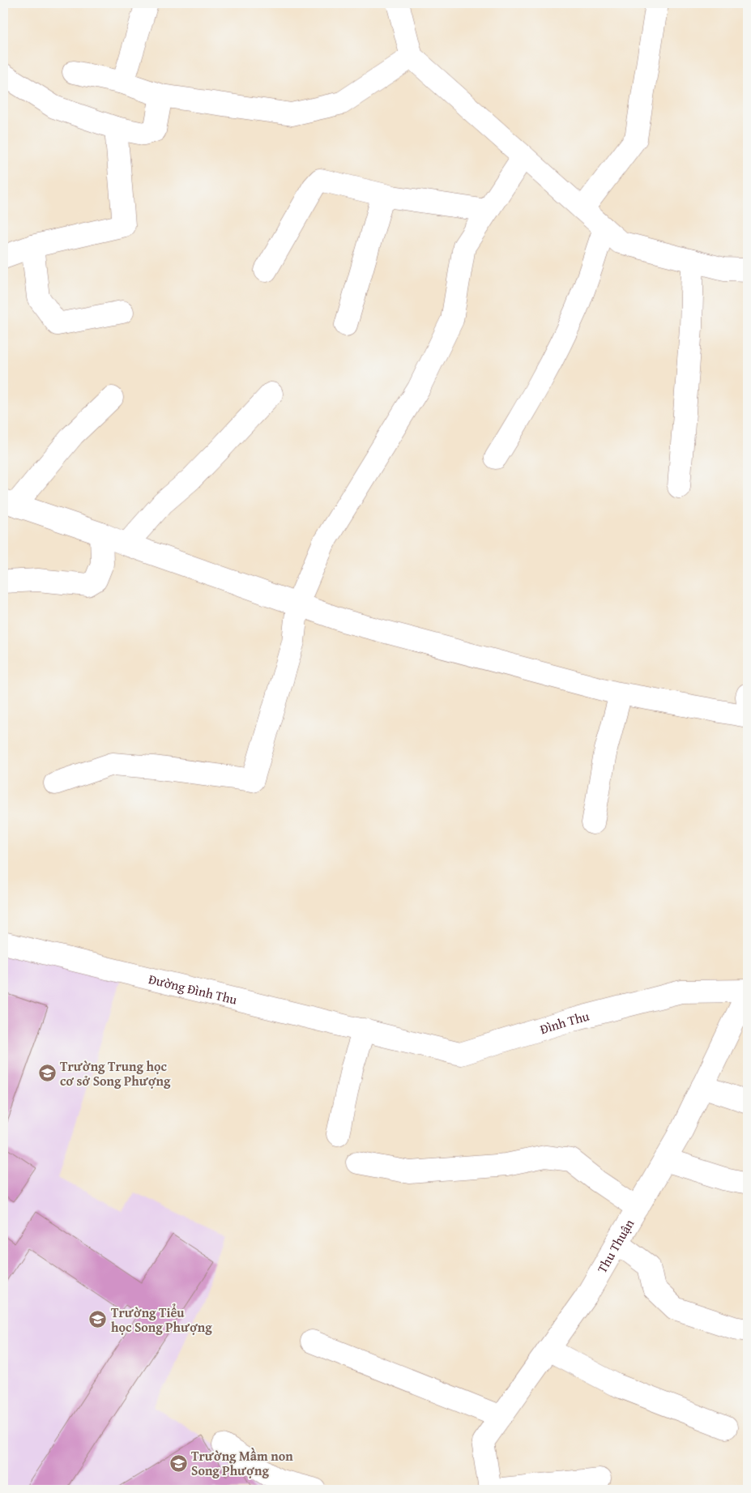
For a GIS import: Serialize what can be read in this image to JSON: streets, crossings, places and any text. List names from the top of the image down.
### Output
{
  "streets": {
    "street": ["Đường Đình Thu", "Đình Thu", "Thu Thuận"]
  },
  "crossings": [
    ["Đường Đình Thu", "Đình Thu"],
    ["Đình Thu", "Thu Thuận"]
  ],
  "places": {
    "school or university": ["Trường Trung học cơ sở Song Phượng", "Trường Tiểu học Song Phượng", "Trường Mầm non Song Phượng"]
  }
}
